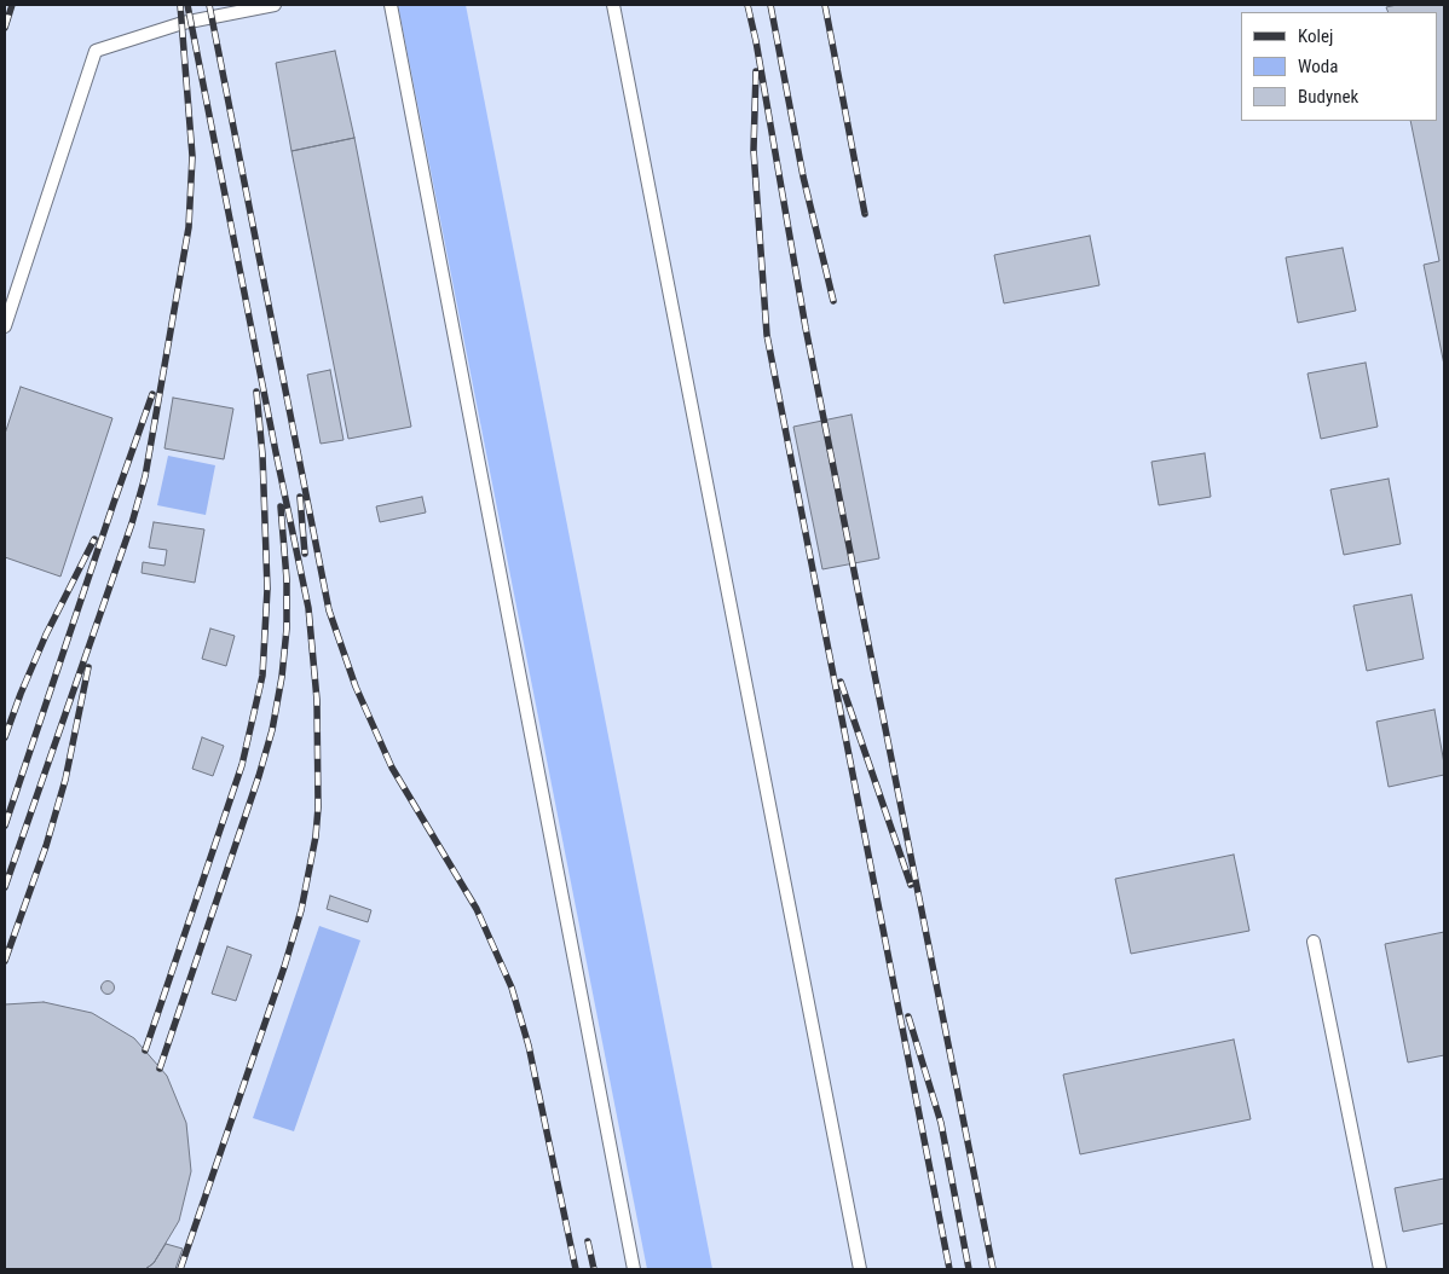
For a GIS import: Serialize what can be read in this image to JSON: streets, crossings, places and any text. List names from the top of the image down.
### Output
{
  "legend": ["Kolej", "Woda", "Budynek"]
}
